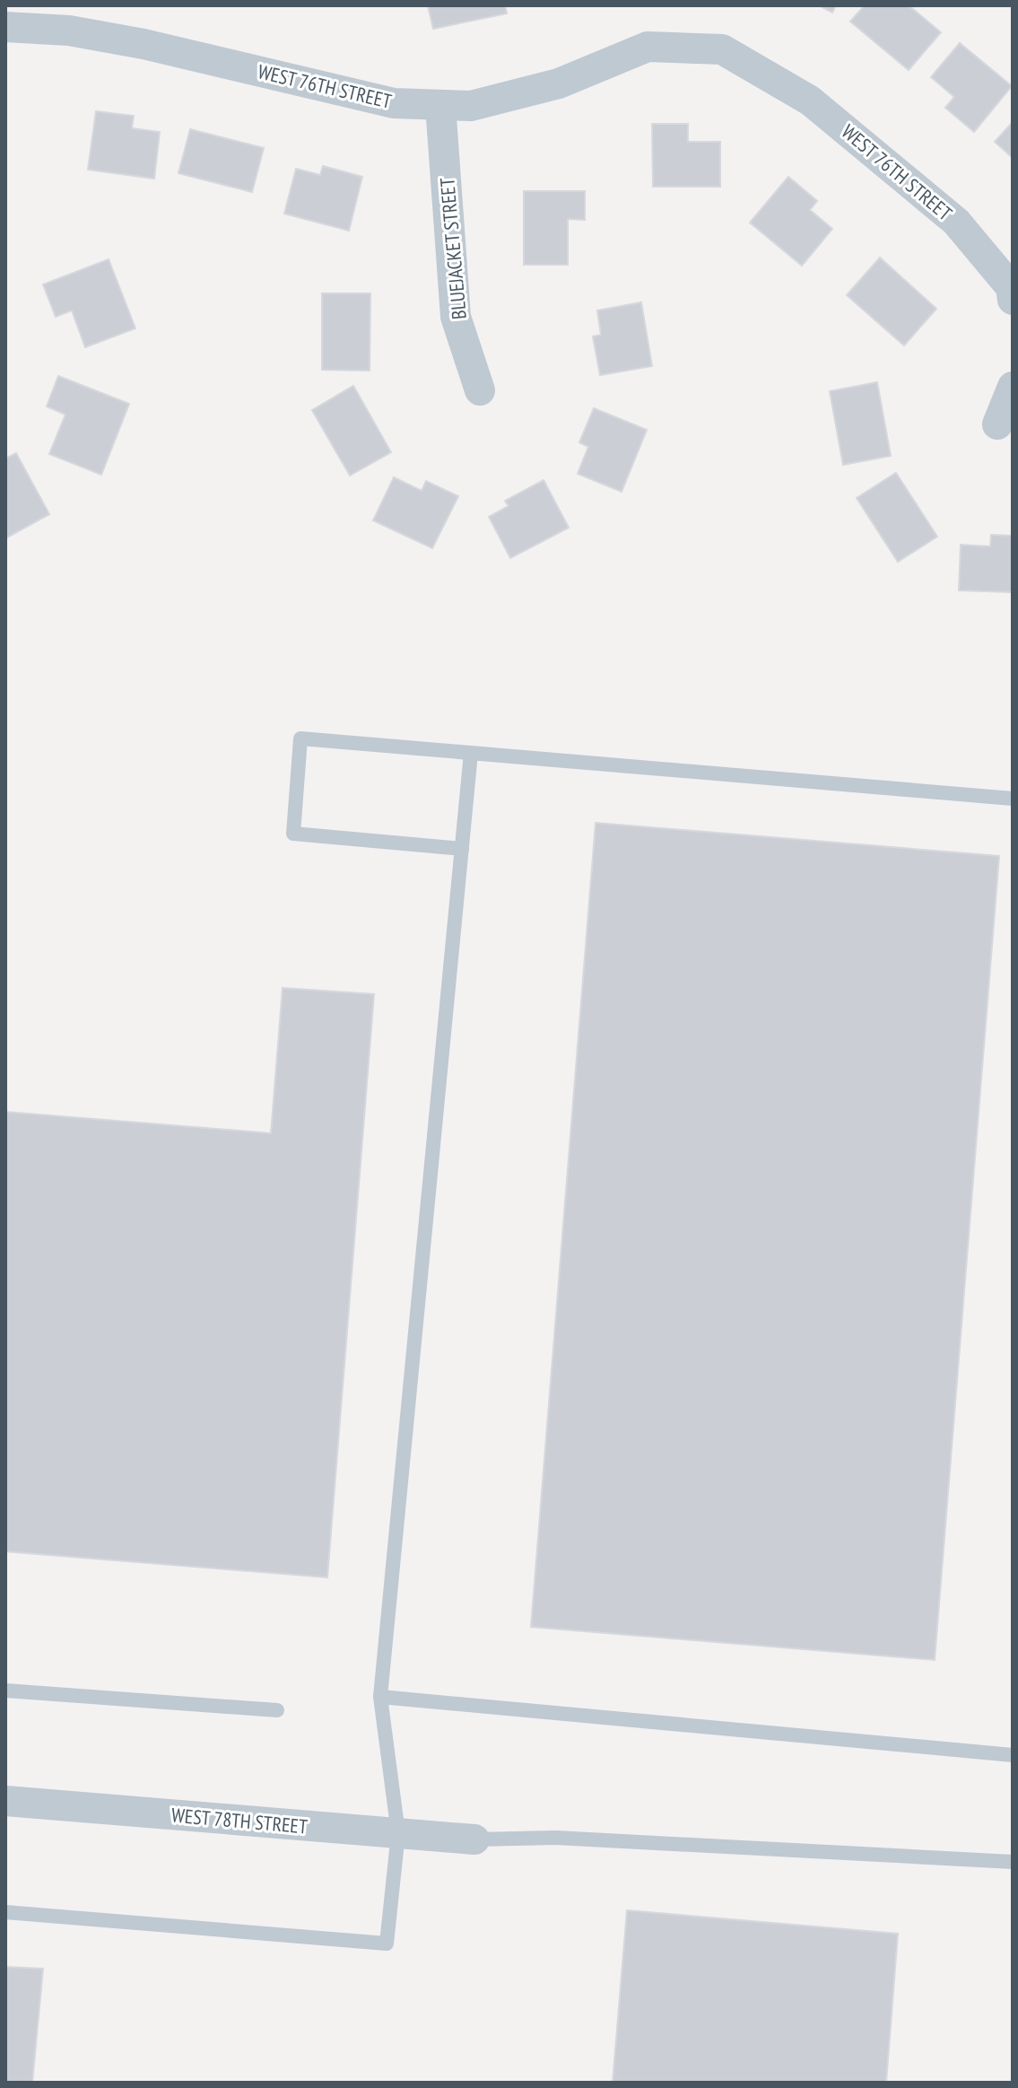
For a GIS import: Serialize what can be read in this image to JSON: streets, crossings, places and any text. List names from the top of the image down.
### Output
{
  "streets": {
    "street": ["WEST 76TH STREET", "BLUEJACKET STREET", "WEST 78TH STREET"]
  },
  "crossings": [
    ["WEST 76TH STREET", "BLUEJACKET STREET"]
  ]
}
